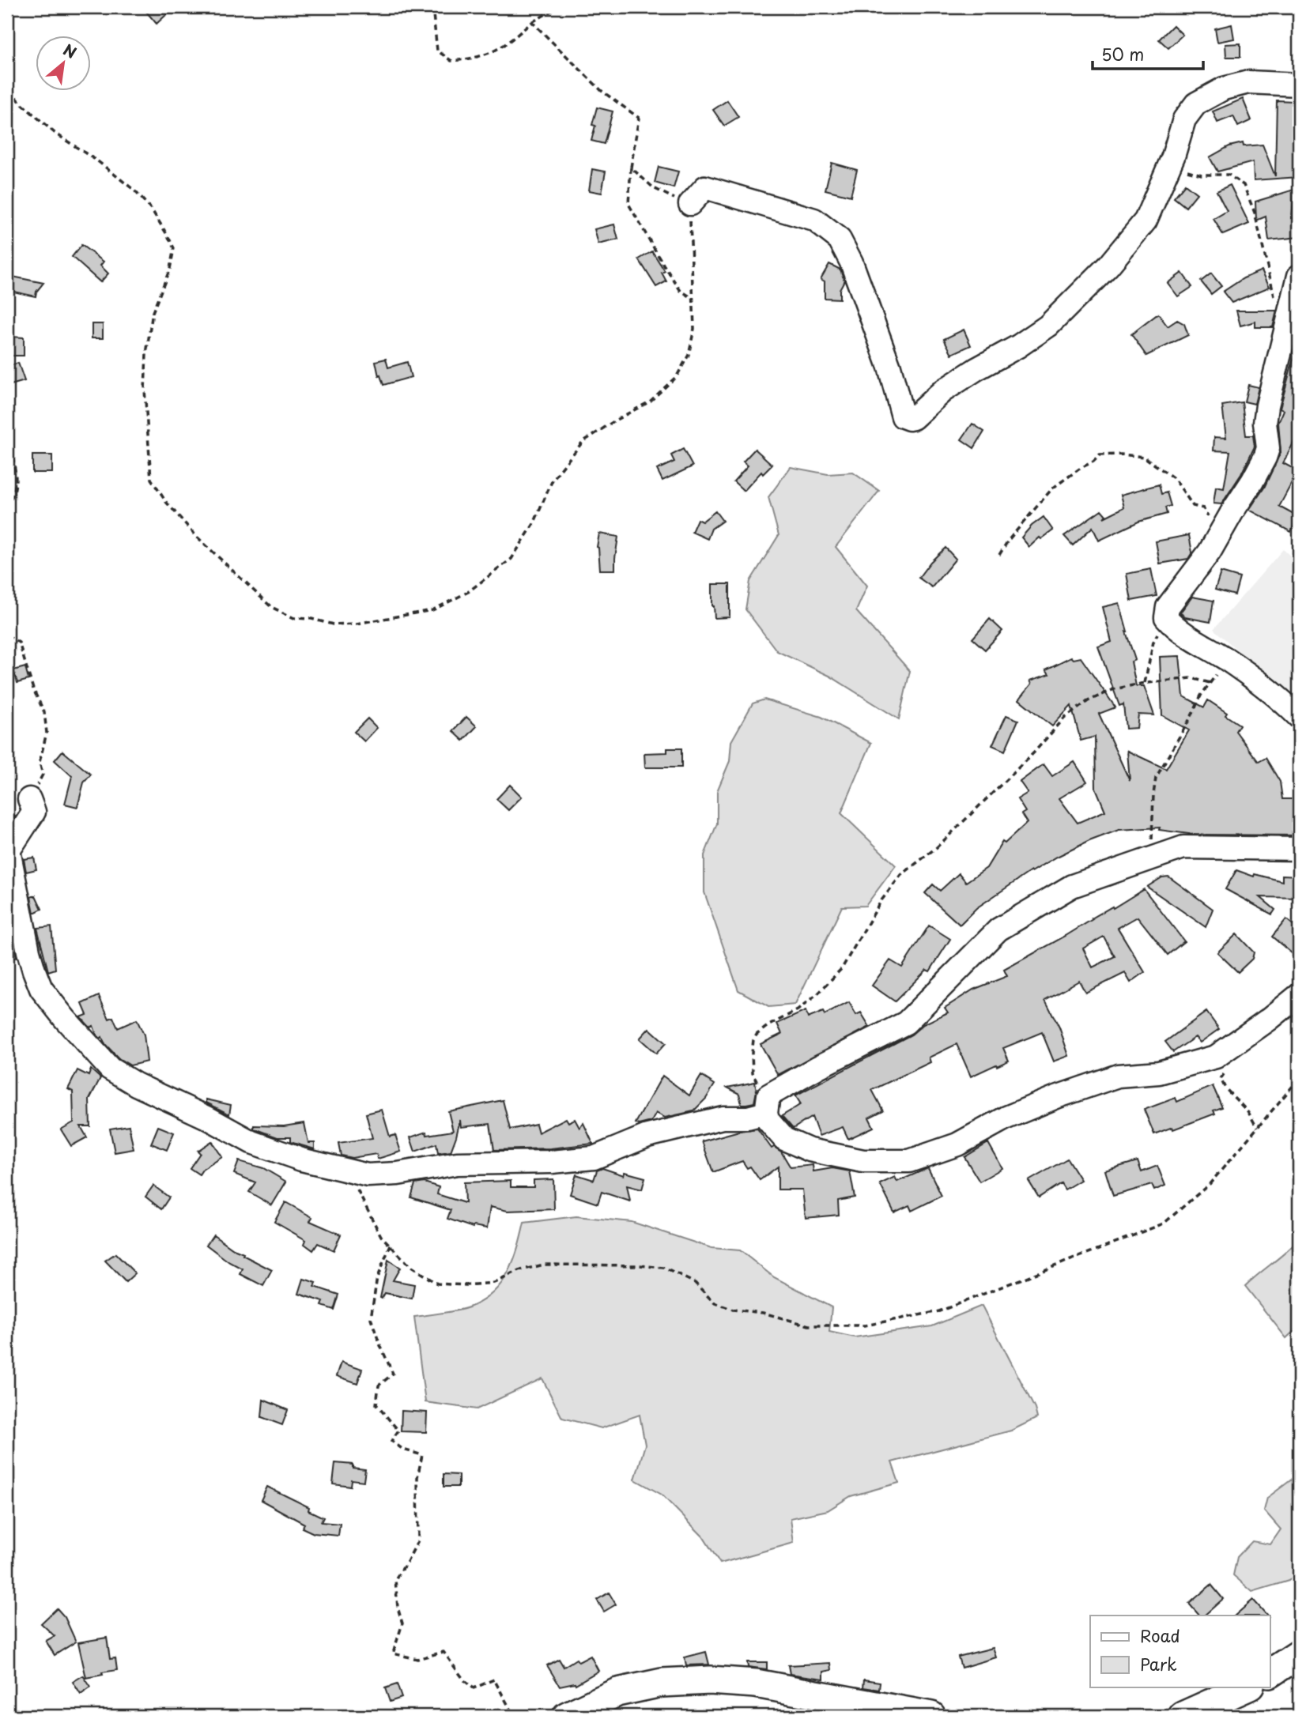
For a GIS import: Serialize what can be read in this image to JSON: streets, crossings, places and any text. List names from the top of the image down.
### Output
{
  "legend": ["Road", "Park"],
  "scale_bar": "50 m",
  "north": "top right"
}
